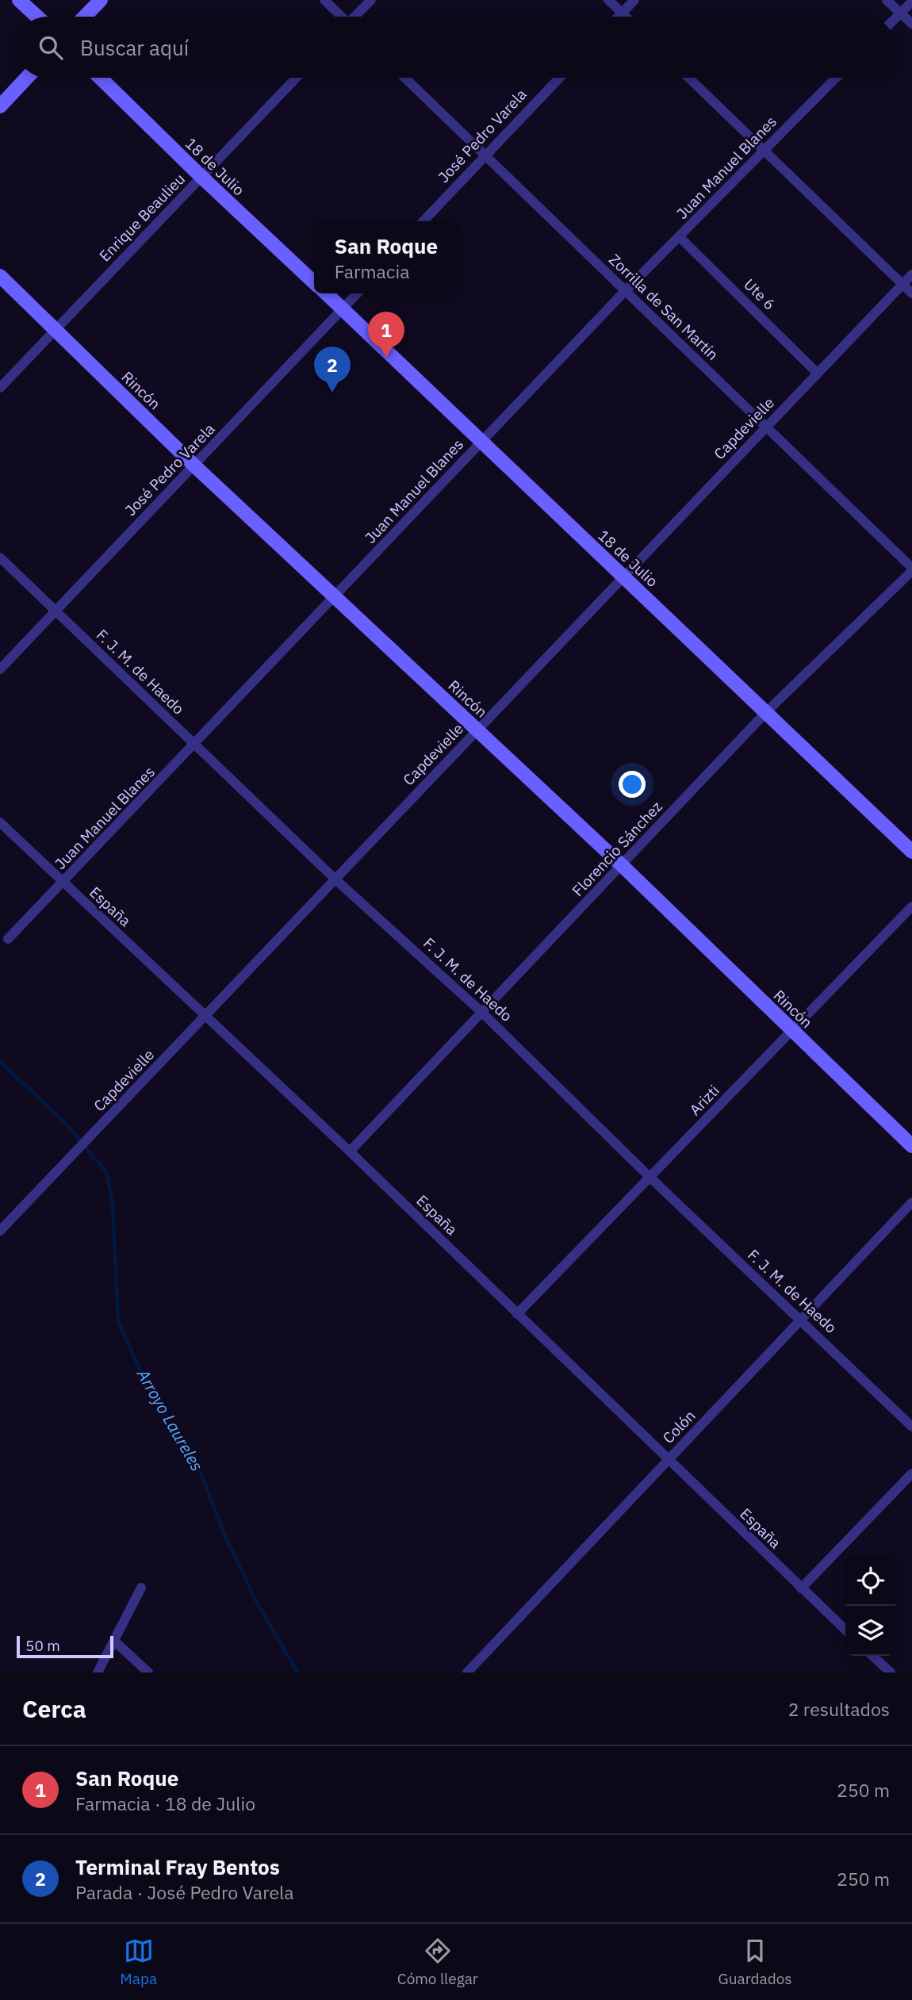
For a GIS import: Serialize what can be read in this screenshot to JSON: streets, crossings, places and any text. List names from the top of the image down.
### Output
{
  "streets": {
    "street": [
      "José Pedro Varela",
      "18 de Julio",
      "Juan Manuel Blanes",
      "Enrique Beaulieu",
      "Ute 6",
      "Zorrilla de San Martín",
      "Rincón",
      "Capdevielle",
      "F. J. M. de Haedo",
      "Florencio Sánchez",
      "España",
      "Arizti",
      "Colón"
    ]
  },
  "crossings": [
    ["José Pedro Varela", "18 de Julio"],
    ["José Pedro Varela", "Zorrilla de San Martín"],
    ["José Pedro Varela", "Rincón"],
    ["José Pedro Varela", "F. J. M. de Haedo"],
    ["18 de Julio", "Juan Manuel Blanes"],
    ["18 de Julio", "Enrique Beaulieu"],
    ["18 de Julio", "Capdevielle"],
    ["18 de Julio", "Florencio Sánchez"],
    ["Juan Manuel Blanes", "Ute 6"],
    ["Juan Manuel Blanes", "Zorrilla de San Martín"],
    ["Juan Manuel Blanes", "Rincón"],
    ["Juan Manuel Blanes", "F. J. M. de Haedo"],
    ["Juan Manuel Blanes", "España"],
    ["Enrique Beaulieu", "Rincón"],
    ["Ute 6", "Capdevielle"],
    ["Zorrilla de San Martín", "Capdevielle"],
    ["Zorrilla de San Martín", "Florencio Sánchez"],
    ["Rincón", "Capdevielle"],
    ["Rincón", "Florencio Sánchez"],
    ["Rincón", "Arizti"],
    ["Capdevielle", "F. J. M. de Haedo"],
    ["Capdevielle", "España"],
    ["F. J. M. de Haedo", "Florencio Sánchez"],
    ["F. J. M. de Haedo", "Arizti"],
    ["F. J. M. de Haedo", "Colón"],
    ["Florencio Sánchez", "España"],
    ["España", "Arizti"],
    ["España", "Colón"]
  ],
  "water": ["Arroyo Laureles"],
  "scale_bar": "50 m",
  "page": {
    "search": "Buscar aquí",
    "popup": ["San Roque", "Farmacia"],
    "pins": ["1", "2"],
    "scale": "50 m",
    "heading": ["Cerca", "2 resultados"],
    "list": [
      {
        "mark": "1",
        "name": "San Roque",
        "note": "Farmacia · 18 de Julio",
        "value": "250 m"
      },
      {
        "mark": "2",
        "name": "Terminal Fray Bentos",
        "note": "Parada · José Pedro Varela",
        "value": "250 m"
      }
    ],
    "nav": ["Mapa", "Cómo llegar", "Guardados"]
  }
}
